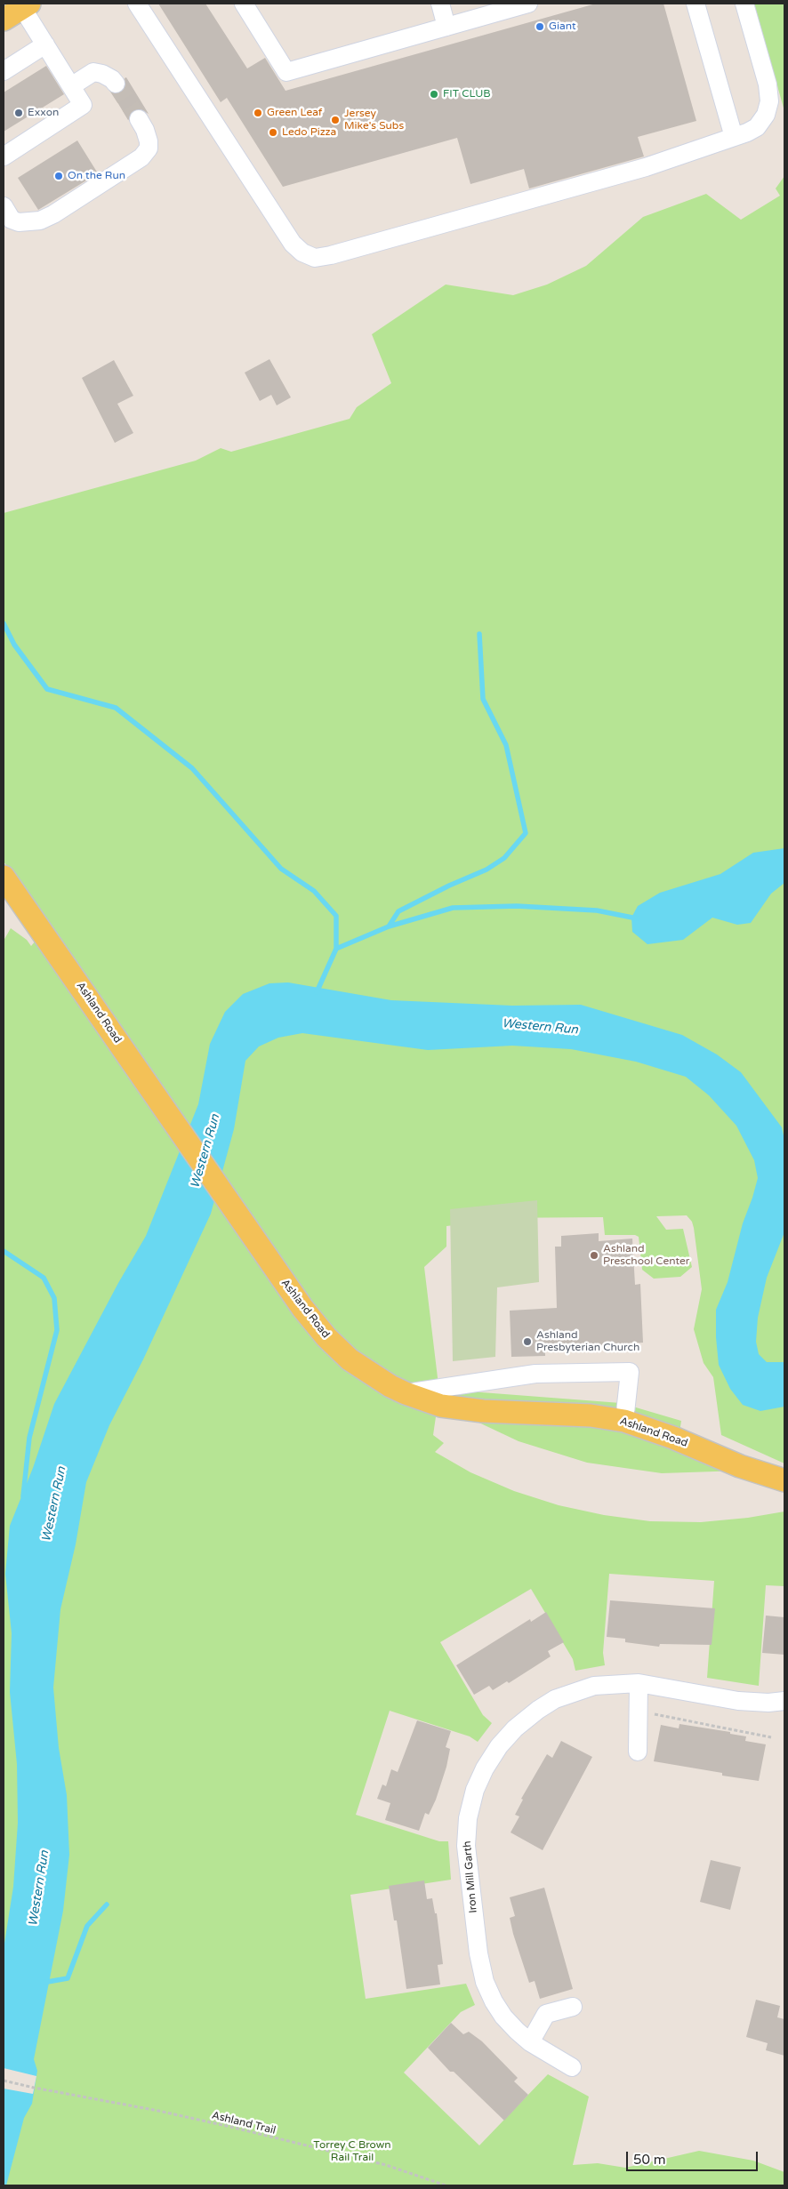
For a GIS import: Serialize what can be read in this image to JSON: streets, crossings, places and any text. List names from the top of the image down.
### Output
{
  "streets": {
    "main road": ["Ashland Road"],
    "street": ["Iron Mill Garth"],
    "path": ["Ashland Trail"]
  },
  "water": ["Western Run"],
  "parks": ["Torrey C Brown Rail Trail"],
  "places": [
    "Giant",
    "FIT CLUB",
    "Exxon",
    "Green Leaf",
    "Jersey Mike's Subs",
    "Ledo Pizza",
    "On the Run",
    "Ashland Preschool Center",
    "Ashland Presbyterian Church"
  ],
  "scale_bar": "50 m"
}
